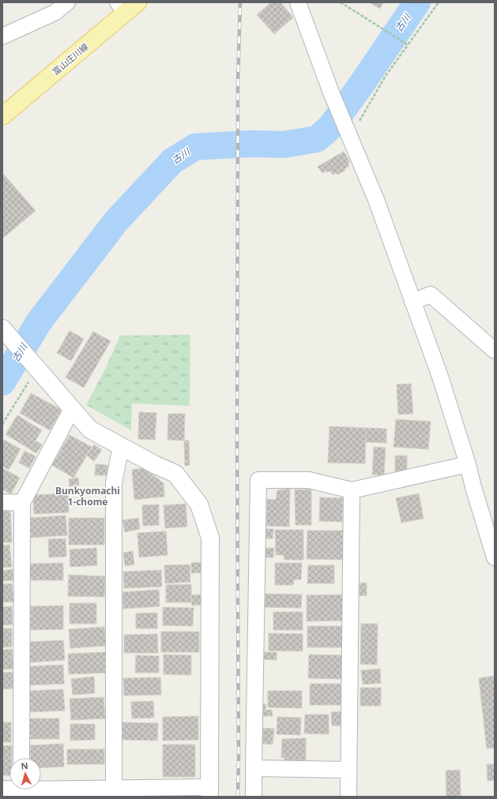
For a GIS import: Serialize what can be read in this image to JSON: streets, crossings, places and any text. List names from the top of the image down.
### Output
{
  "streets": {
    "main road": ["富山庄川線"]
  },
  "districts": ["Bunkyomachi 1-chome"],
  "water": ["古川"],
  "north": "top"
}
